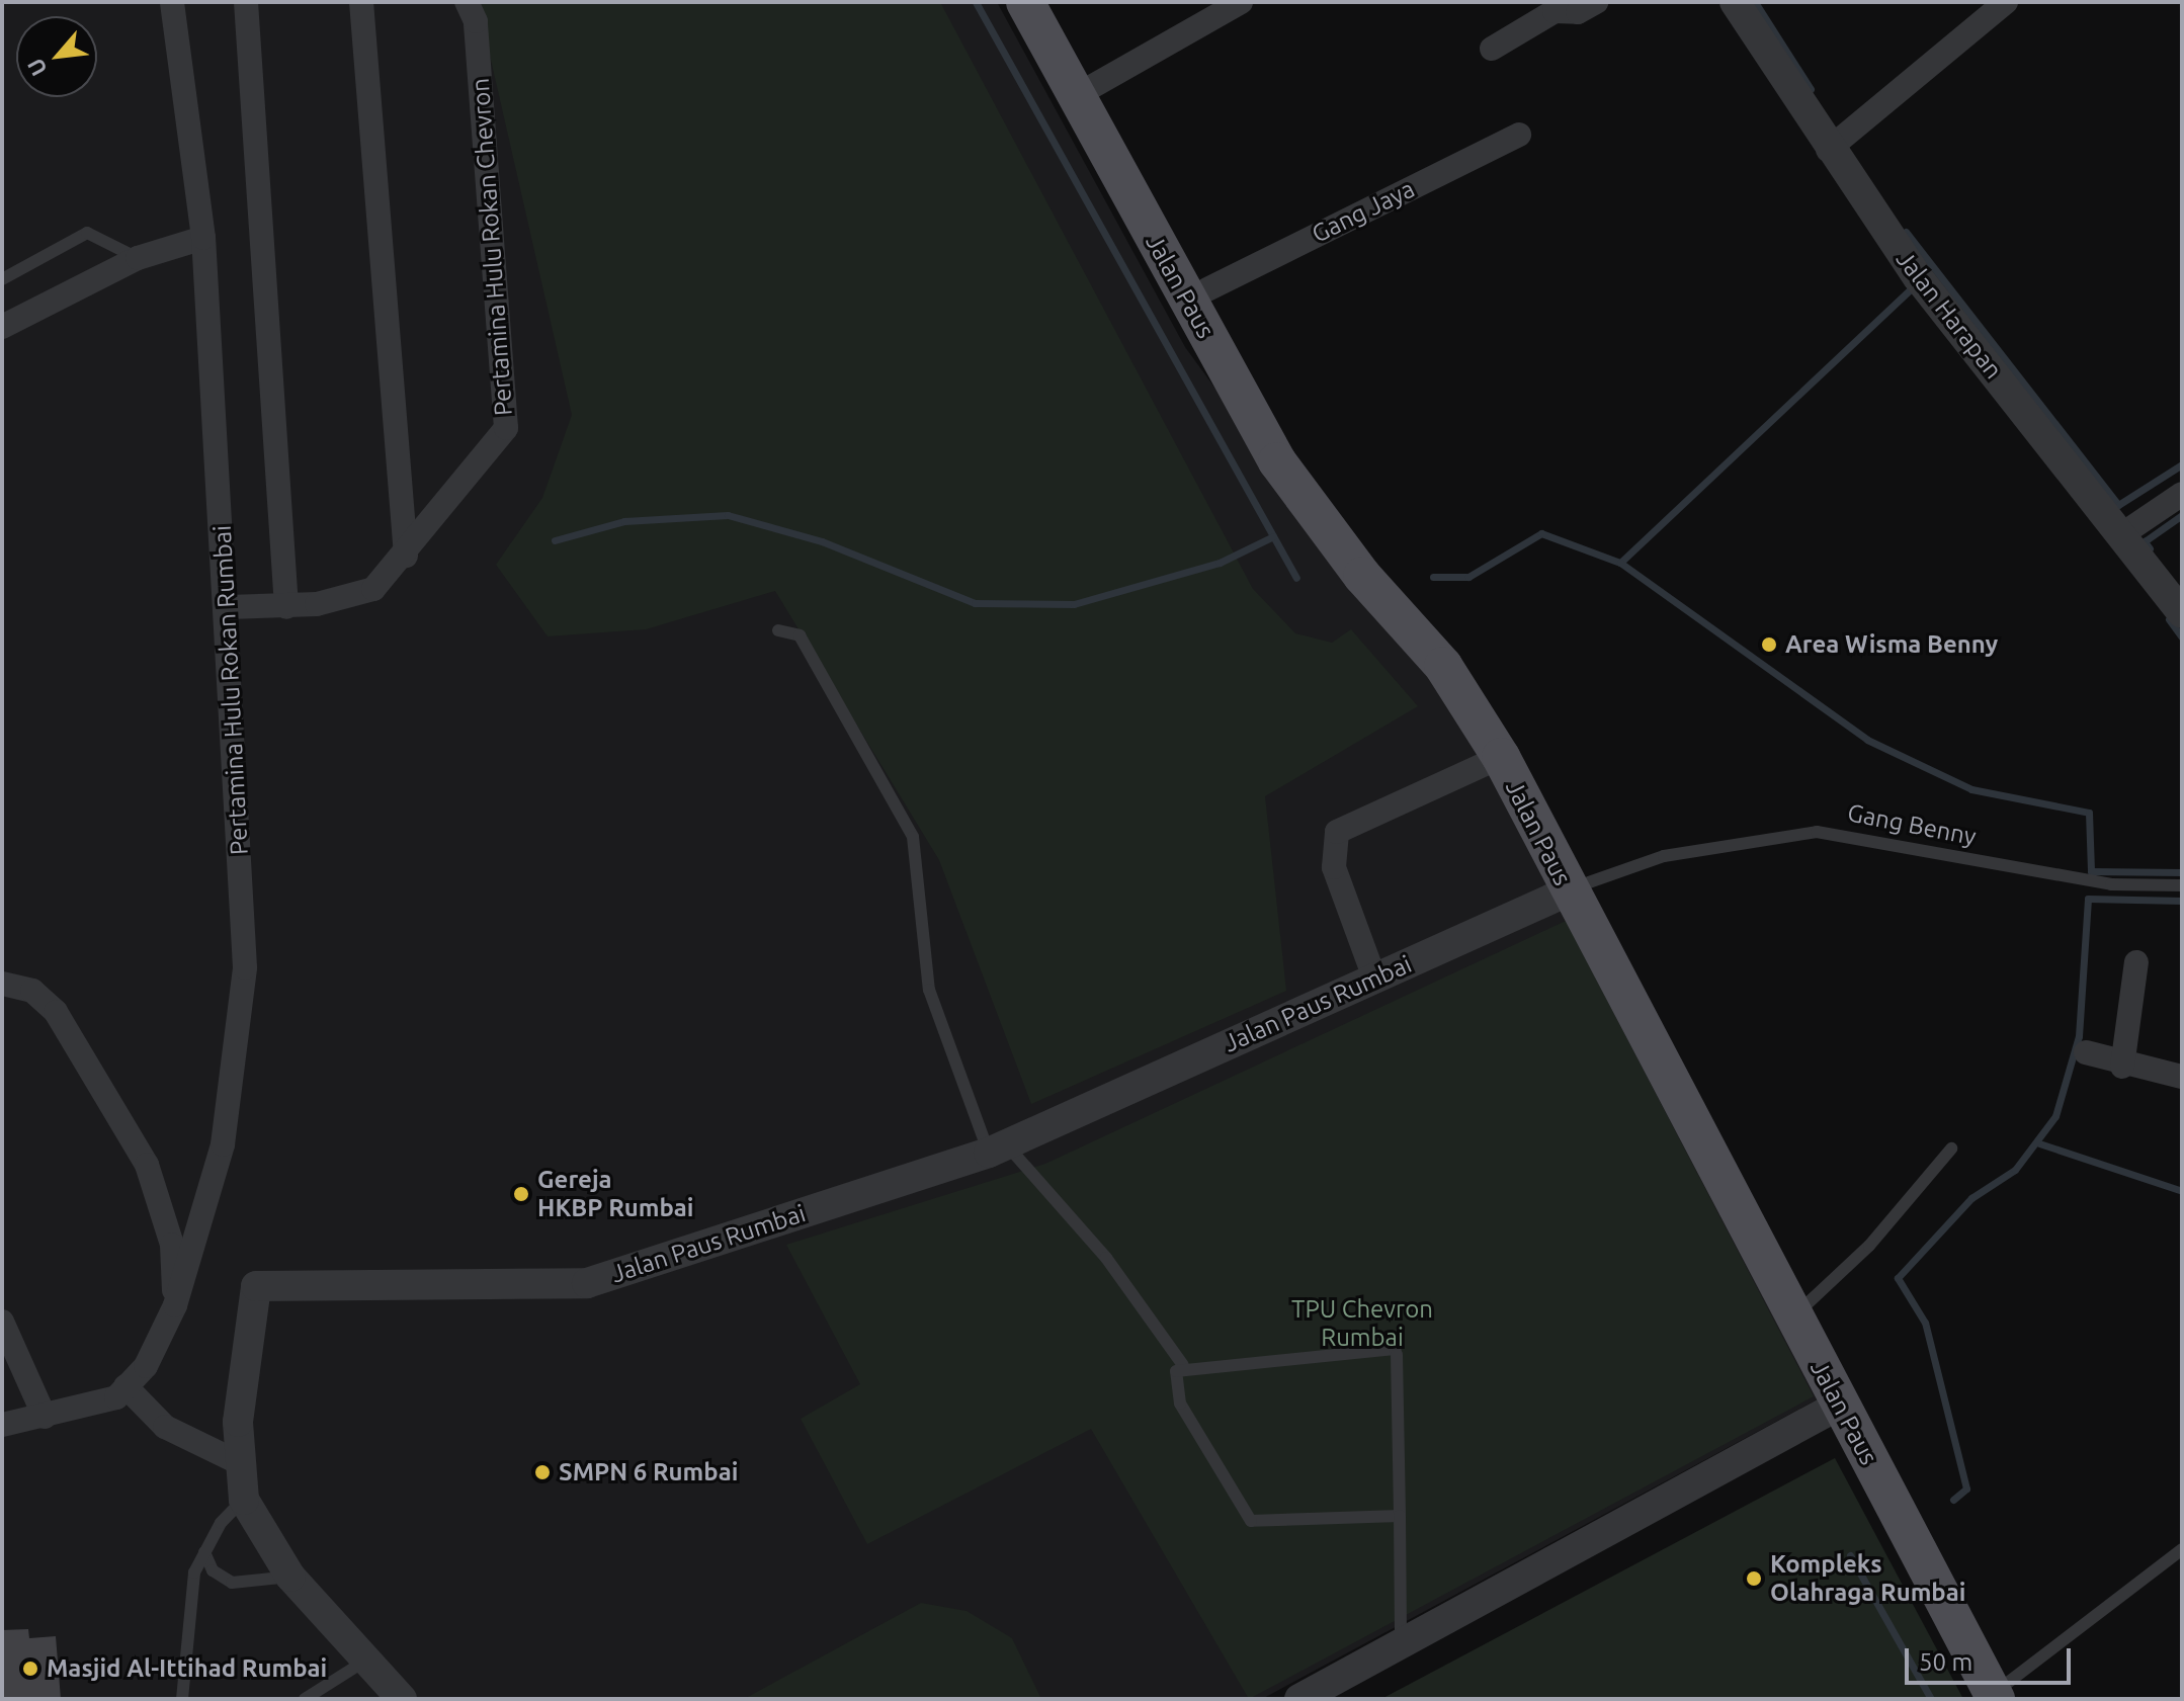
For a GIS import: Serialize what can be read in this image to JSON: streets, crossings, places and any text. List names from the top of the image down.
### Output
{
  "streets": {
    "main road": ["Jalan Paus"],
    "street": [
      "Gang Jaya",
      "Pertamina Hulu Rokan Chevron",
      "Jalan Harapan",
      "Pertamina Hulu Rokan Rumbai",
      "Jalan Paus Rumbai"
    ],
    "lane": ["Gang Benny"]
  },
  "crossings": [
    ["Gang Jaya", "Jalan Paus"],
    ["Pertamina Hulu Rokan Chevron", "Pertamina Hulu Rokan Rumbai"],
    ["Jalan Paus", "Gang Benny"],
    ["Jalan Paus", "Jalan Paus Rumbai"],
    ["Gang Benny", "Jalan Paus Rumbai"]
  ],
  "parks": ["TPU Chevron Rumbai"],
  "places": [
    "Area Wisma Benny",
    "Gereja HKBP Rumbai",
    "SMPN 6 Rumbai",
    "Kompleks Olahraga Rumbai",
    "Masjid Al-Ittihad Rumbai"
  ],
  "scale_bar": "50 m",
  "north": "bottom left"
}
